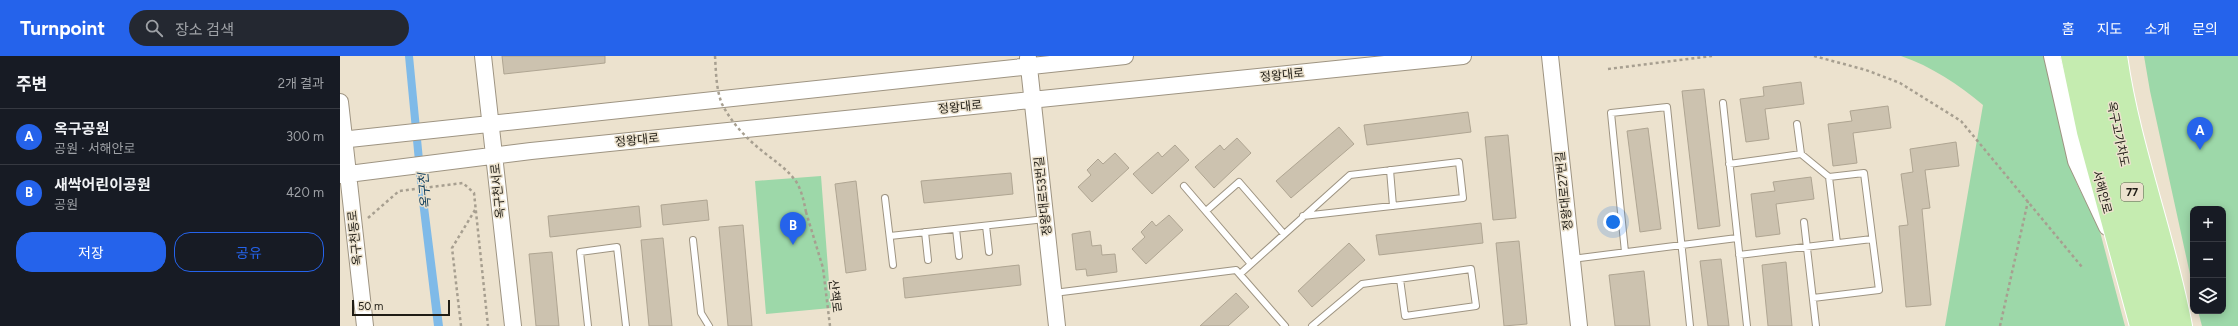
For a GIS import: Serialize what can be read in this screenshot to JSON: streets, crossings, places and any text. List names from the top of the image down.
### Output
{
  "streets": {
    "main road": ["옥구고가차도", "서해안로", "77"],
    "street": [
      "정왕대로",
      "옥구천서로",
      "정왕대로27번길",
      "정왕대로53번길",
      "옥구천동로"
    ],
    "path": ["산책로"]
  },
  "crossings": [
    ["정왕대로", "옥구천서로"],
    ["정왕대로", "정왕대로53번길"],
    ["정왕대로", "옥구천동로"]
  ],
  "water": ["옥구천"],
  "scale_bar": "50 m",
  "page": {
    "header": "Turnpoint",
    "search": "장소 검색",
    "nav": [
      "홈",
      "지도",
      "소개",
      "문의"
    ],
    "heading": ["주변", "2개 결과"],
    "list": [
      {
        "mark": "A",
        "name": "옥구공원",
        "note": "공원 · 서해안로",
        "value": "300 m"
      },
      {
        "mark": "B",
        "name": "새싹어린이공원",
        "note": "공원",
        "value": "420 m"
      }
    ],
    "pins": ["A", "B"],
    "map_buttons": ["+", "−"],
    "buttons": ["저장", "공유"],
    "scale": "50 m"
  }
}
